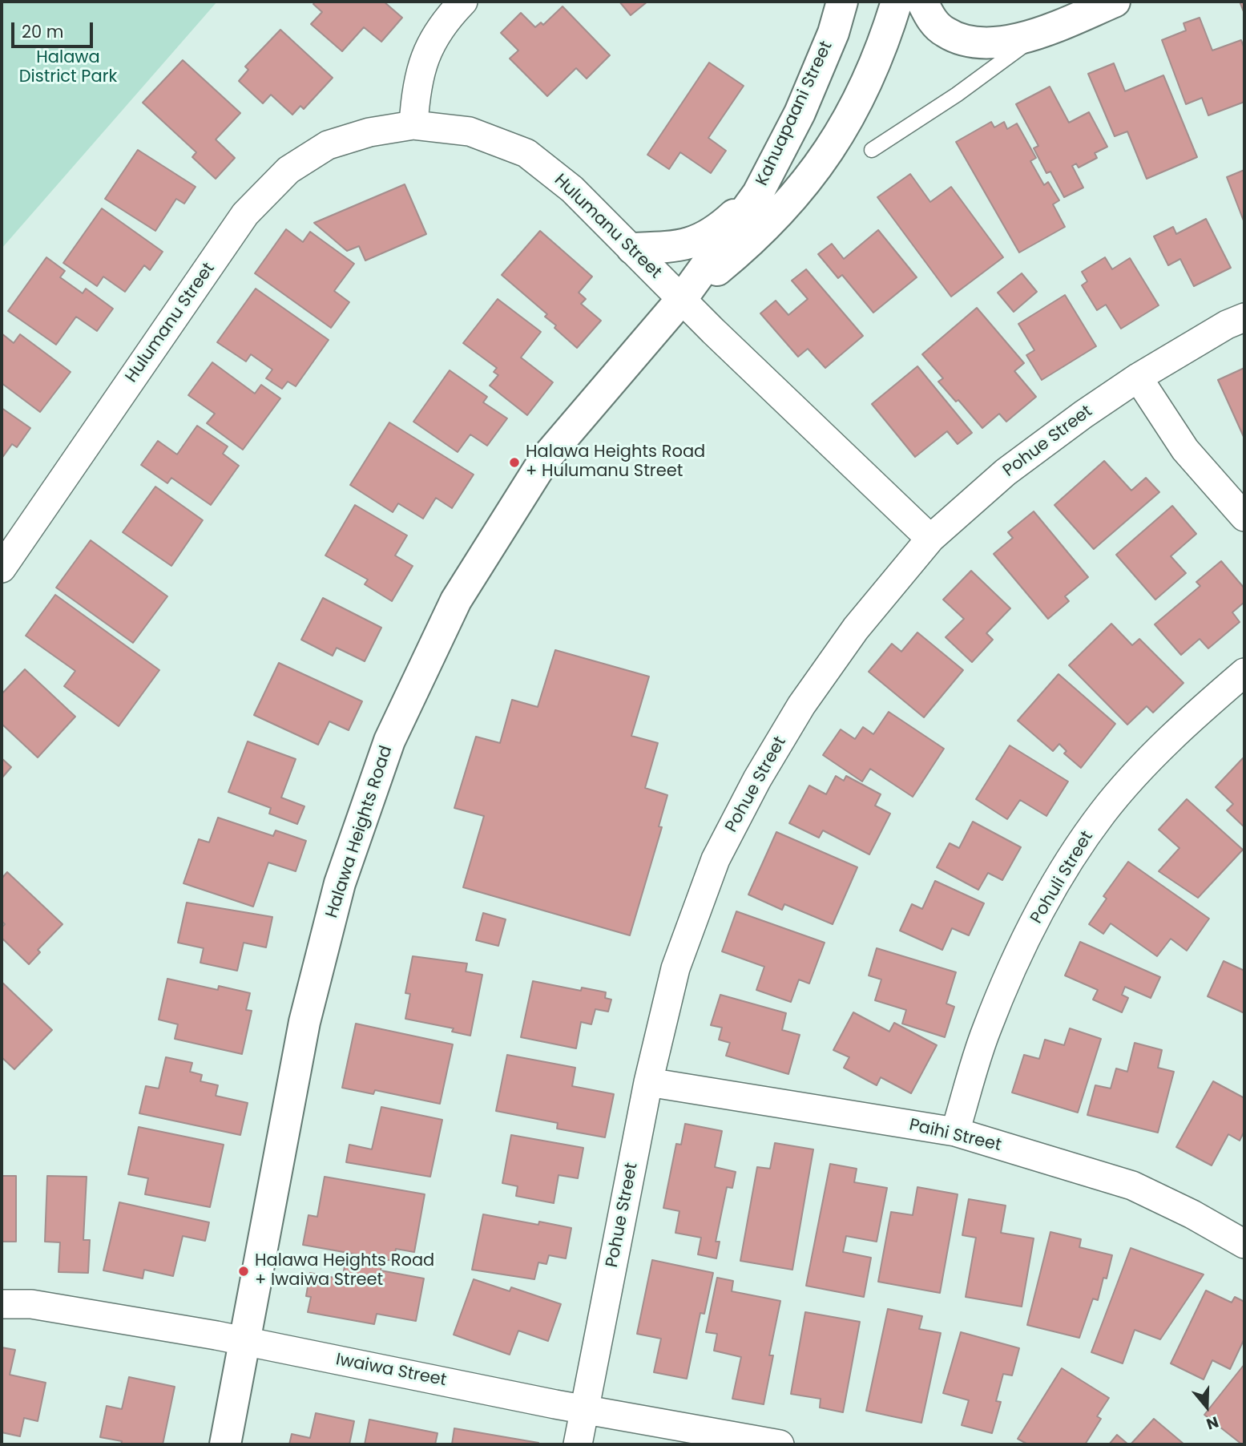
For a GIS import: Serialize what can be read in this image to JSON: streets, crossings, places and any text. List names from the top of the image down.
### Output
{
  "streets": {
    "street": [
      "Kahuapaani Street",
      "Hulumanu Street",
      "Pohue Street",
      "Halawa Heights Road",
      "Pohuli Street",
      "Paihi Street",
      "Iwaiwa Street"
    ]
  },
  "crossings": [
    ["Kahuapaani Street", "Hulumanu Street"],
    ["Kahuapaani Street", "Halawa Heights Road"],
    ["Hulumanu Street", "Pohue Street"],
    ["Hulumanu Street", "Halawa Heights Road"],
    ["Pohue Street", "Paihi Street"],
    ["Pohue Street", "Iwaiwa Street"],
    ["Halawa Heights Road", "Iwaiwa Street"],
    ["Pohuli Street", "Paihi Street"]
  ],
  "parks": ["Halawa District Park"],
  "places": ["Halawa Heights Road + Hulumanu Street", "Halawa Heights Road + Iwaiwa Street"],
  "scale_bar": "20 m",
  "north": "bottom"
}
